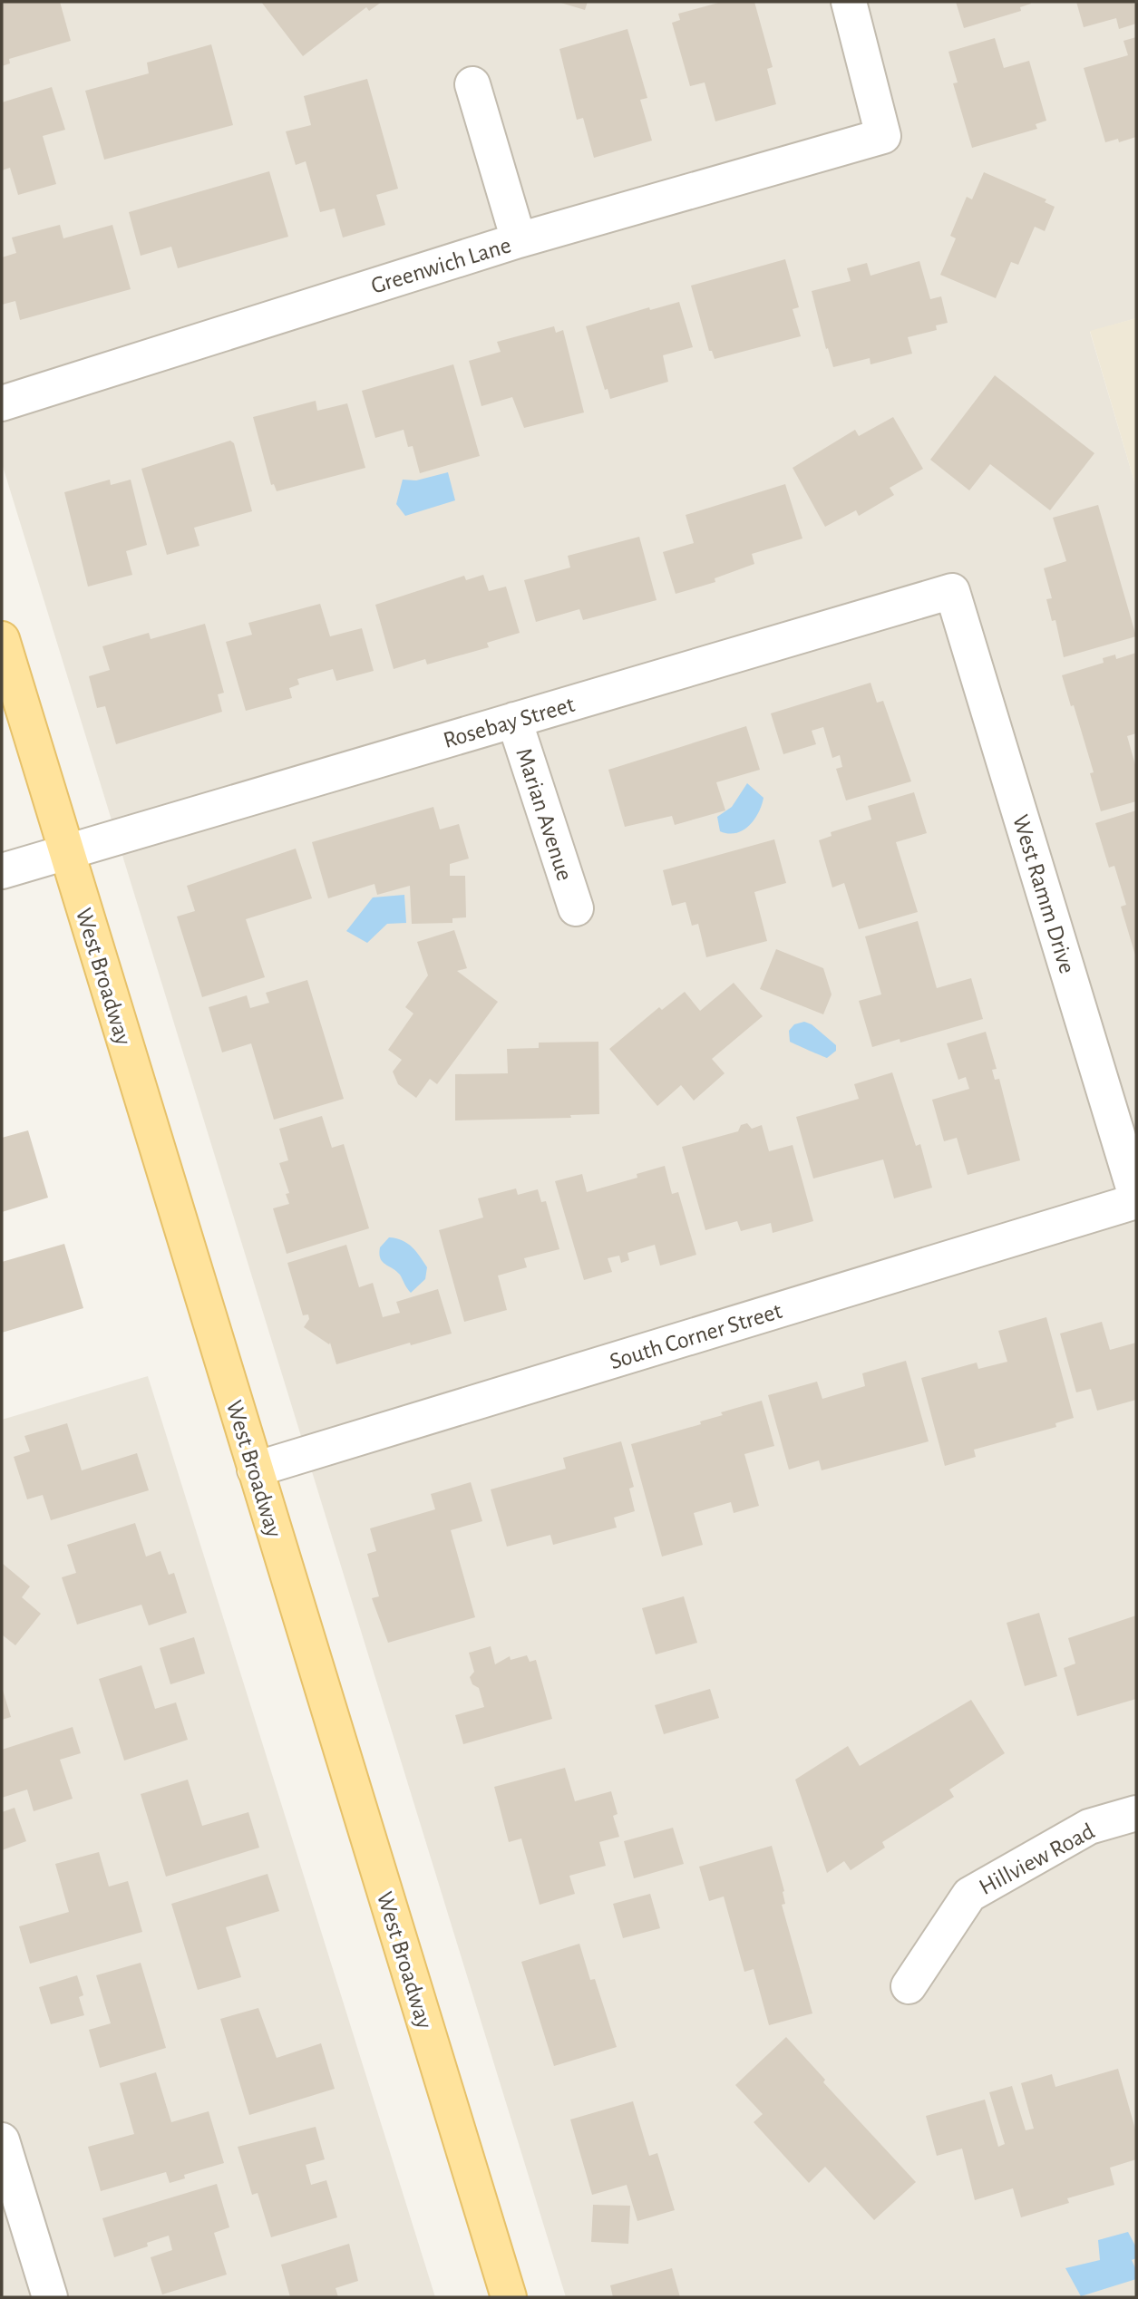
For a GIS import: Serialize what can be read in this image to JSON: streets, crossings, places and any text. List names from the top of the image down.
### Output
{
  "streets": {
    "main road": ["West Broadway"],
    "street": [
      "Greenwich Lane",
      "Rosebay Street",
      "Marian Avenue",
      "West Ramm Drive",
      "South Corner Street",
      "Hillview Road"
    ]
  },
  "crossings": [
    ["Rosebay Street", "Marian Avenue"],
    ["Rosebay Street", "West Ramm Drive"],
    ["Rosebay Street", "West Broadway"],
    ["West Ramm Drive", "South Corner Street"],
    ["West Broadway", "South Corner Street"]
  ]
}
